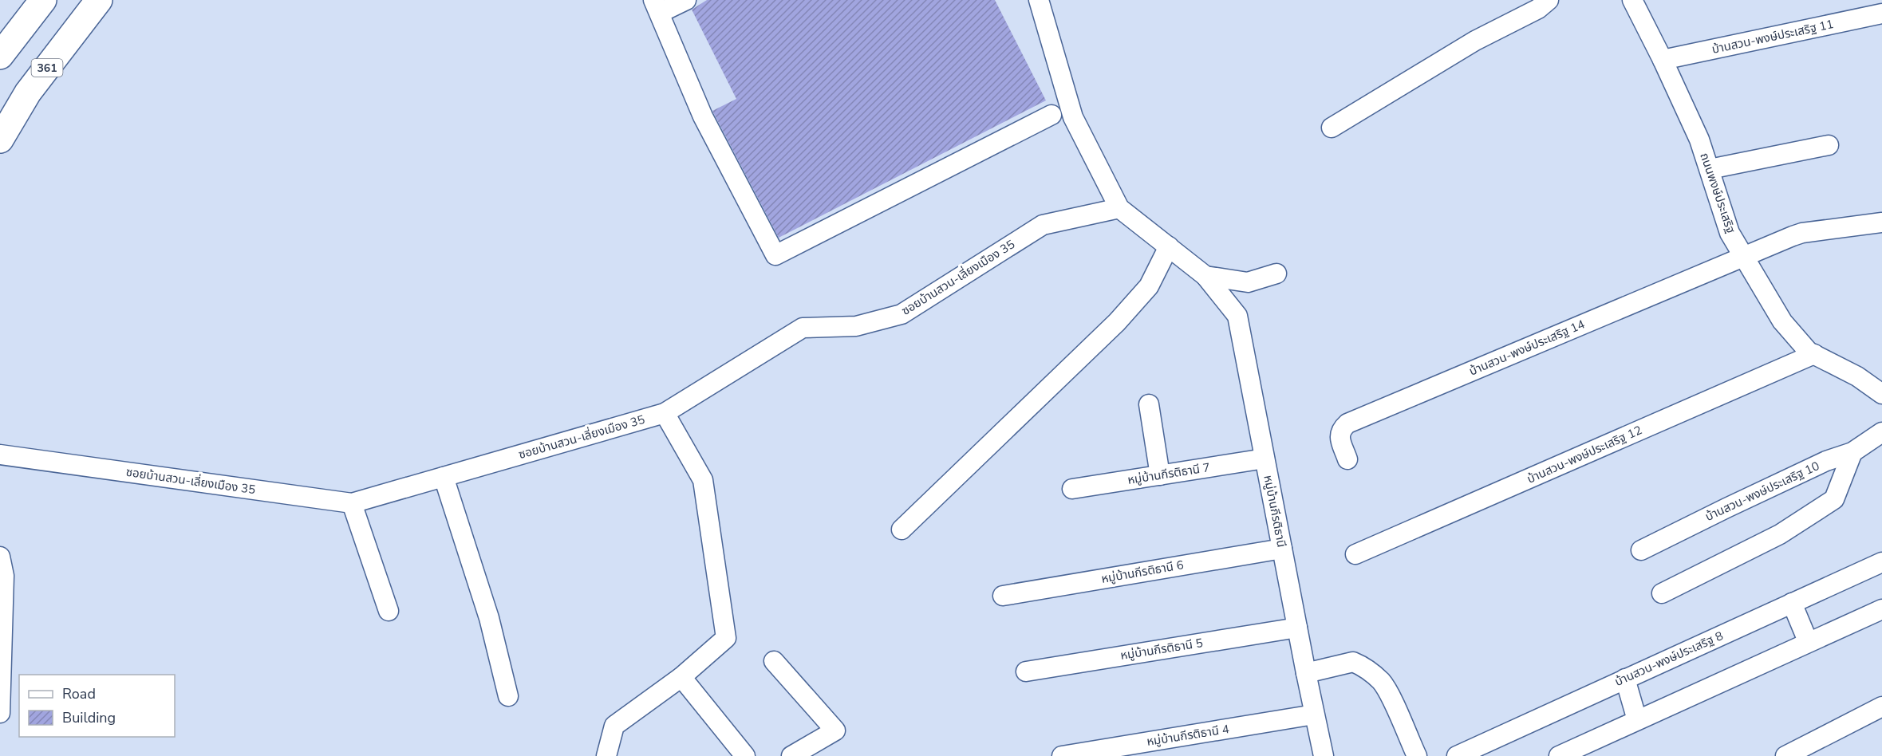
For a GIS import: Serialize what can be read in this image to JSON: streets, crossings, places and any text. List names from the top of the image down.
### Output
{
  "streets": {
    "highway": ["361"],
    "street": [
      "บ้านสวน-พงษ์ประเสริฐ 11",
      "ถนนพงษ์ประเสริฐ",
      "ซอยบ้านสวน-เลี่ยงเมือง 35",
      "บ้านสวน-พงษ์ประเสริฐ 14",
      "บ้านสวน-พงษ์ประเสริฐ 12",
      "หมู่บ้านกีรติธานี 7",
      "บ้านสวน-พงษ์ประเสริฐ 10",
      "หมู่บ้านกีรติธานี",
      "หมู่บ้านกีรติธานี 6",
      "หมู่บ้านกีรติธานี 5",
      "บ้านสวน-พงษ์ประเสริฐ 8",
      "หมู่บ้านกีรติธานี 4"
    ]
  },
  "crossings": [
    ["บ้านสวน-พงษ์ประเสริฐ 11", "ถนนพงษ์ประเสริฐ"],
    ["ถนนพงษ์ประเสริฐ", "บ้านสวน-พงษ์ประเสริฐ 14"],
    ["ถนนพงษ์ประเสริฐ", "บ้านสวน-พงษ์ประเสริฐ 12"],
    ["ซอยบ้านสวน-เลี่ยงเมือง 35", "หมู่บ้านกีรติธานี"],
    ["หมู่บ้านกีรติธานี 7", "หมู่บ้านกีรติธานี"],
    ["หมู่บ้านกีรติธานี", "หมู่บ้านกีรติธานี 6"],
    ["หมู่บ้านกีรติธานี", "หมู่บ้านกีรติธานี 5"],
    ["หมู่บ้านกีรติธานี", "หมู่บ้านกีรติธานี 4"]
  ],
  "legend": ["Road", "Building"]
}
